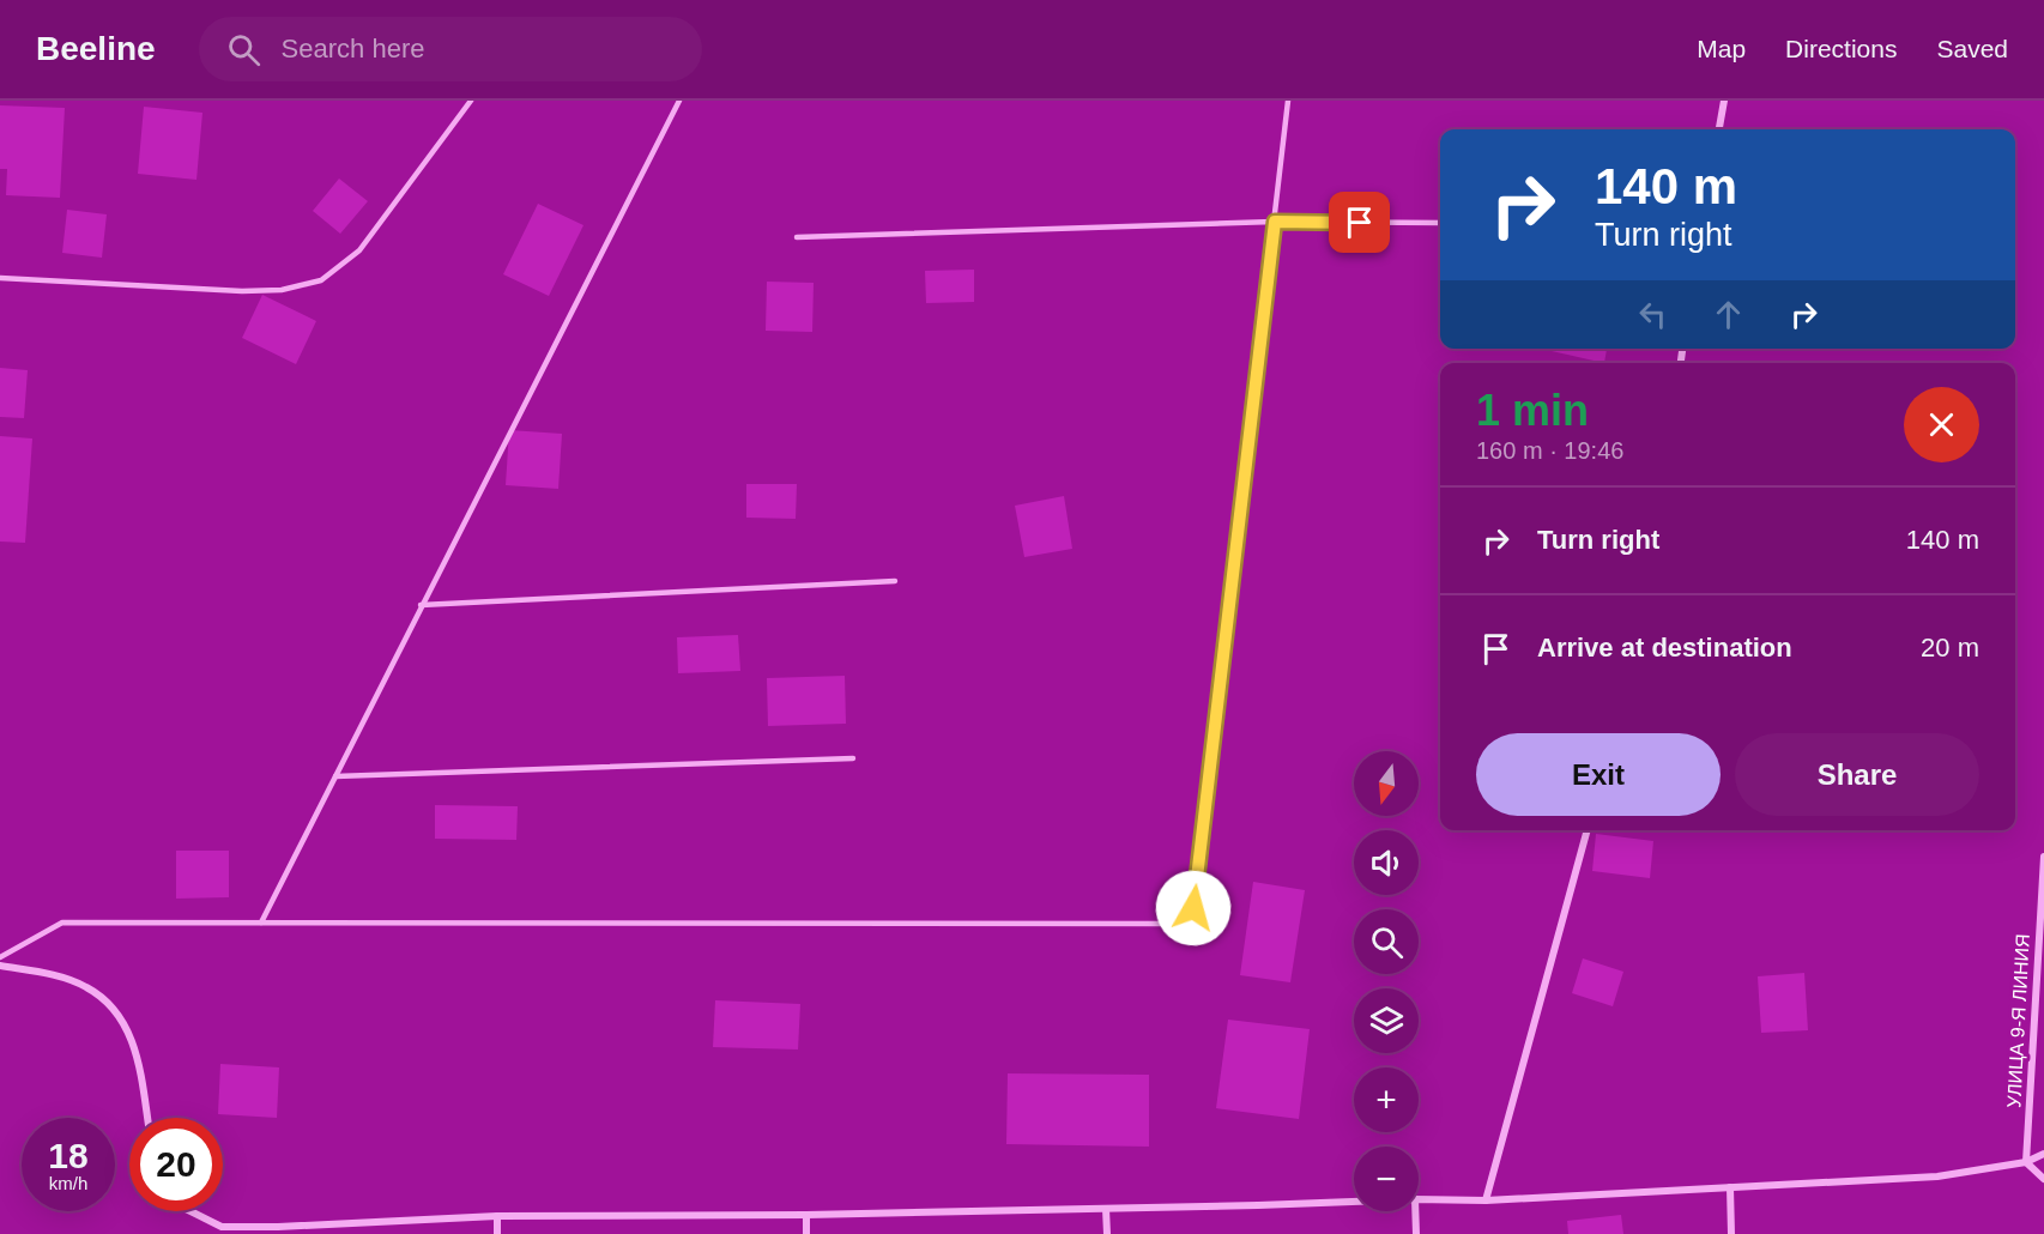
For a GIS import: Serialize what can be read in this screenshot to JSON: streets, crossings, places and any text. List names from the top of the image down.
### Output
{
  "streets": {
    "street": ["УЛИЦА 9-Я ЛИНИЯ"]
  },
  "north": "bottom",
  "page": {
    "header": "Beeline",
    "search": "Search here",
    "nav": ["Map", "Directions", "Saved"],
    "turn": ["140 m", "Turn right"],
    "heading": ["1 min", "160 m · 19:46"],
    "list": [
      {
        "name": "Turn right",
        "value": "140 m"
      },
      {
        "name": "Arrive at destination",
        "value": "20 m"
      }
    ],
    "buttons": ["Exit", "Share"],
    "map_buttons": ["+", "−"],
    "speed": "18 km/h",
    "limit": "20"
  }
}
